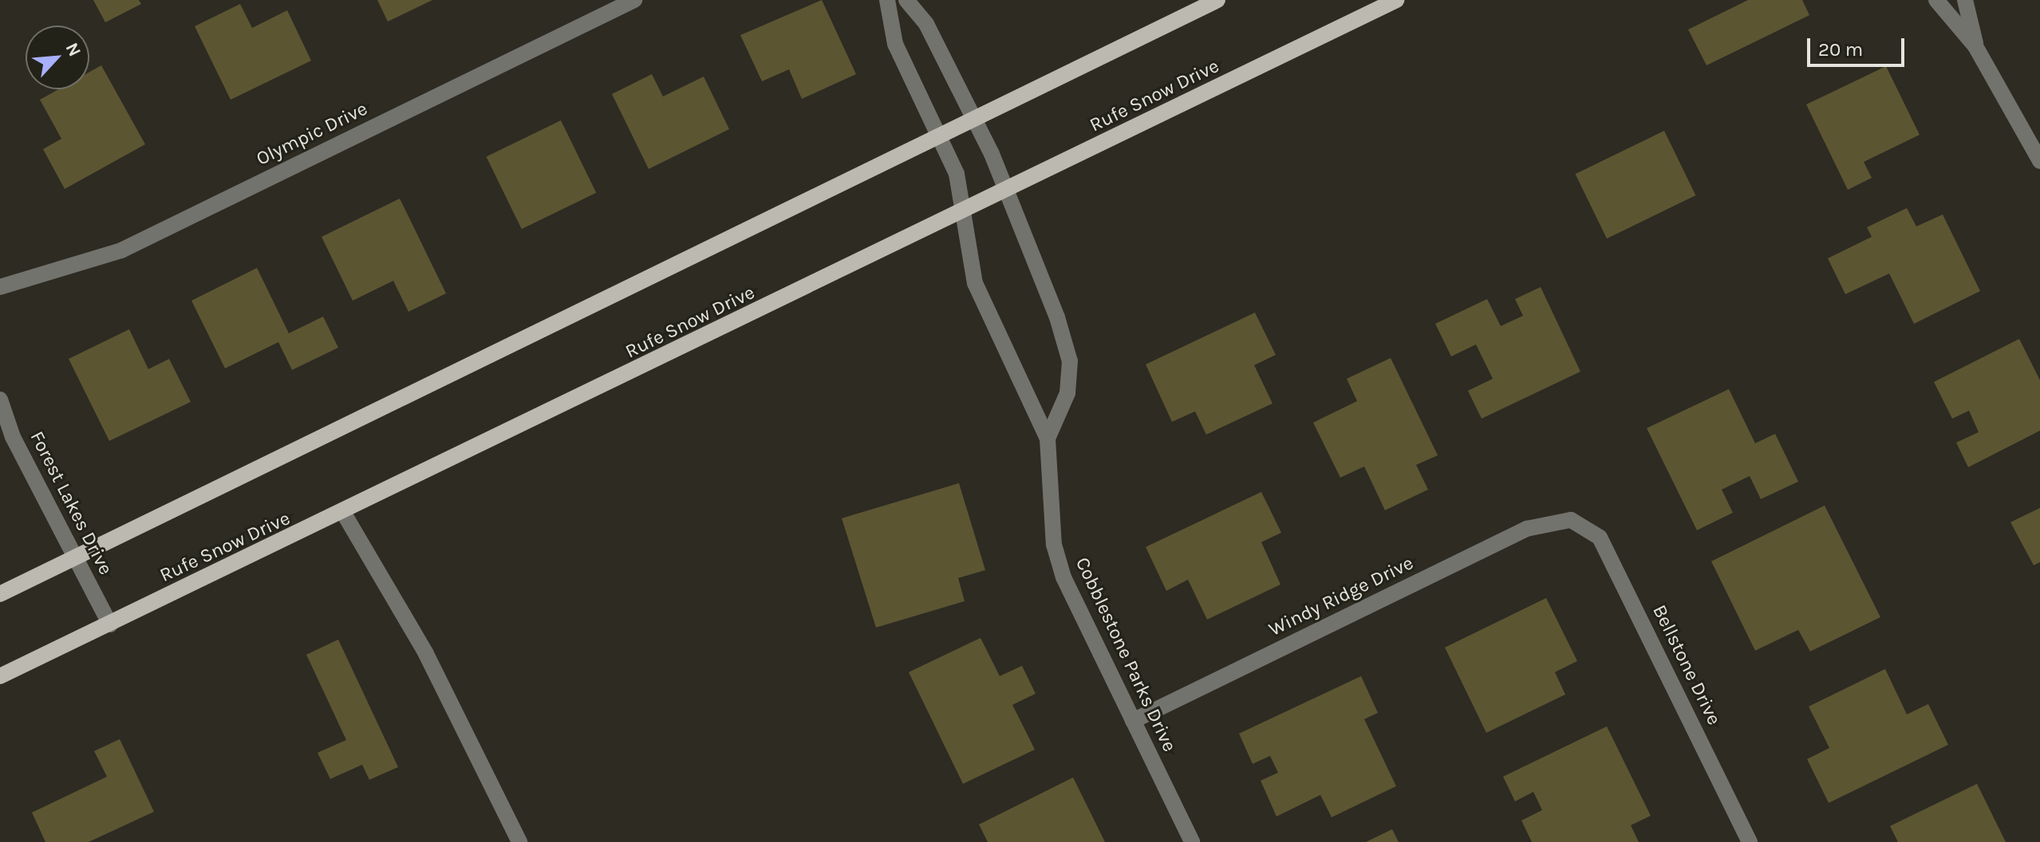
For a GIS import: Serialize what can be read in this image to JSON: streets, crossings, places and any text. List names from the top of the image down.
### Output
{
  "streets": {
    "main road": ["Rufe Snow Drive"],
    "street": [
      "Olympic Drive",
      "Forest Lakes Drive",
      "Windy Ridge Drive",
      "Cobblestone Parks Drive",
      "Bellstone Drive"
    ]
  },
  "crossings": [
    ["Rufe Snow Drive", "Forest Lakes Drive"],
    ["Rufe Snow Drive", "Cobblestone Parks Drive"],
    ["Windy Ridge Drive", "Cobblestone Parks Drive"],
    ["Windy Ridge Drive", "Bellstone Drive"]
  ],
  "scale_bar": "20 m",
  "north": "top right"
}
